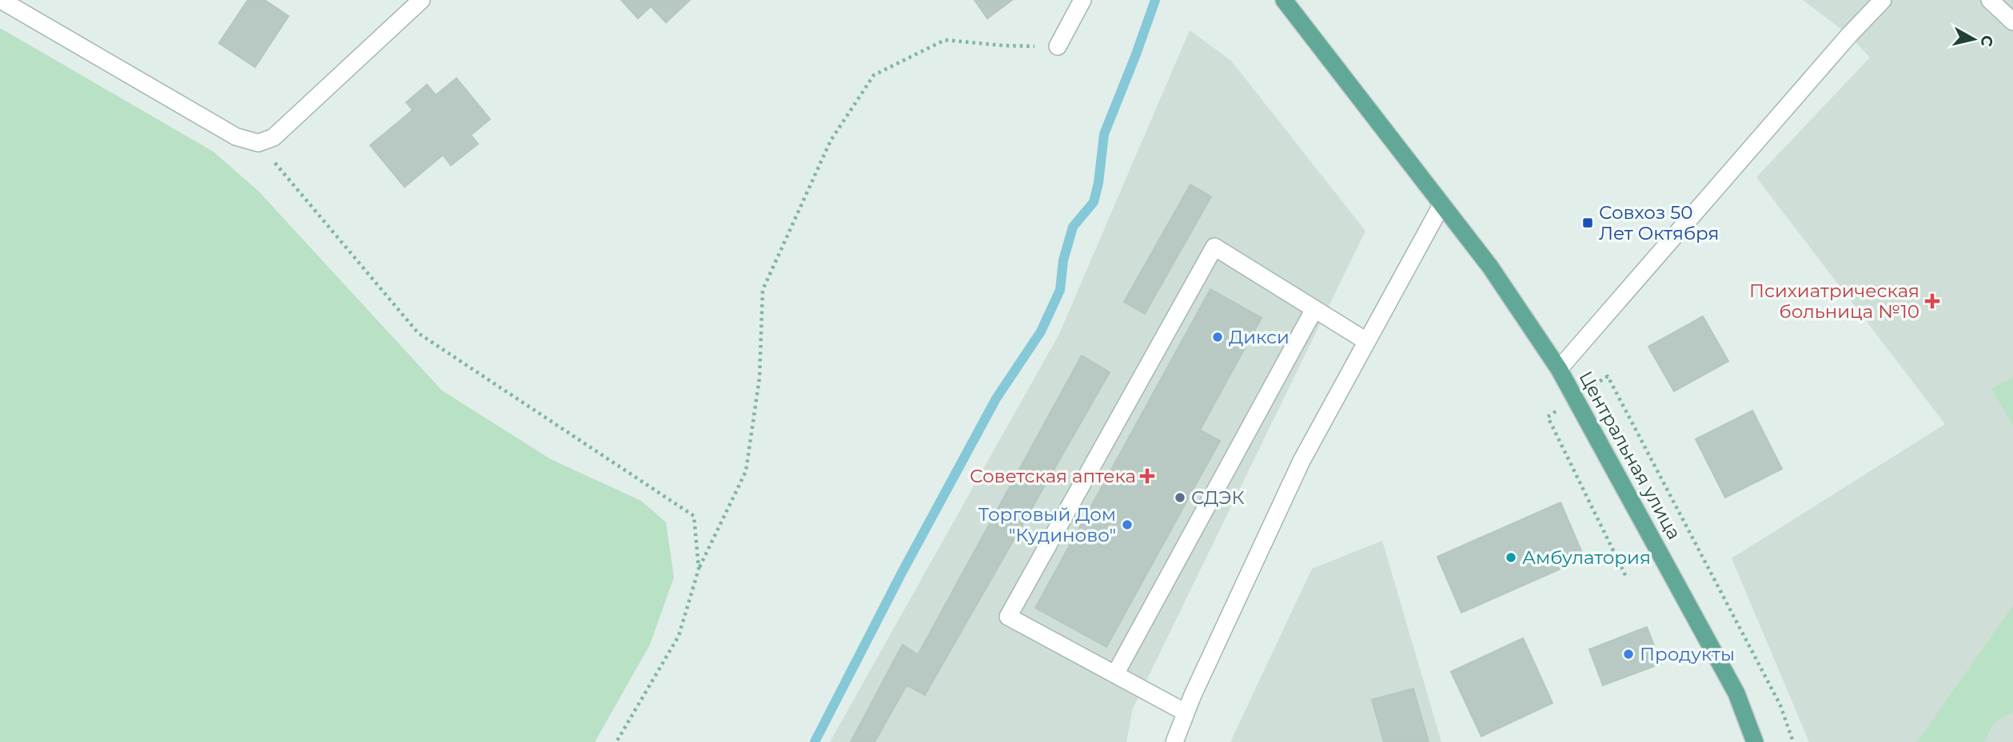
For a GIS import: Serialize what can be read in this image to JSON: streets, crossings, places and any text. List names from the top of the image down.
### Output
{
  "streets": {
    "main road": ["Центральная улица"]
  },
  "places": {
    "transit": ["Совхоз 50 Лет Октября"],
    "health": ["Психиатрическая больница №10", "Советская аптека"],
    "other": [
      "Дикси",
      "СДЭК",
      "Торговый Дом \"Кудиново\"",
      "Амбулатория",
      "Продукты"
    ]
  },
  "north": "right"
}
